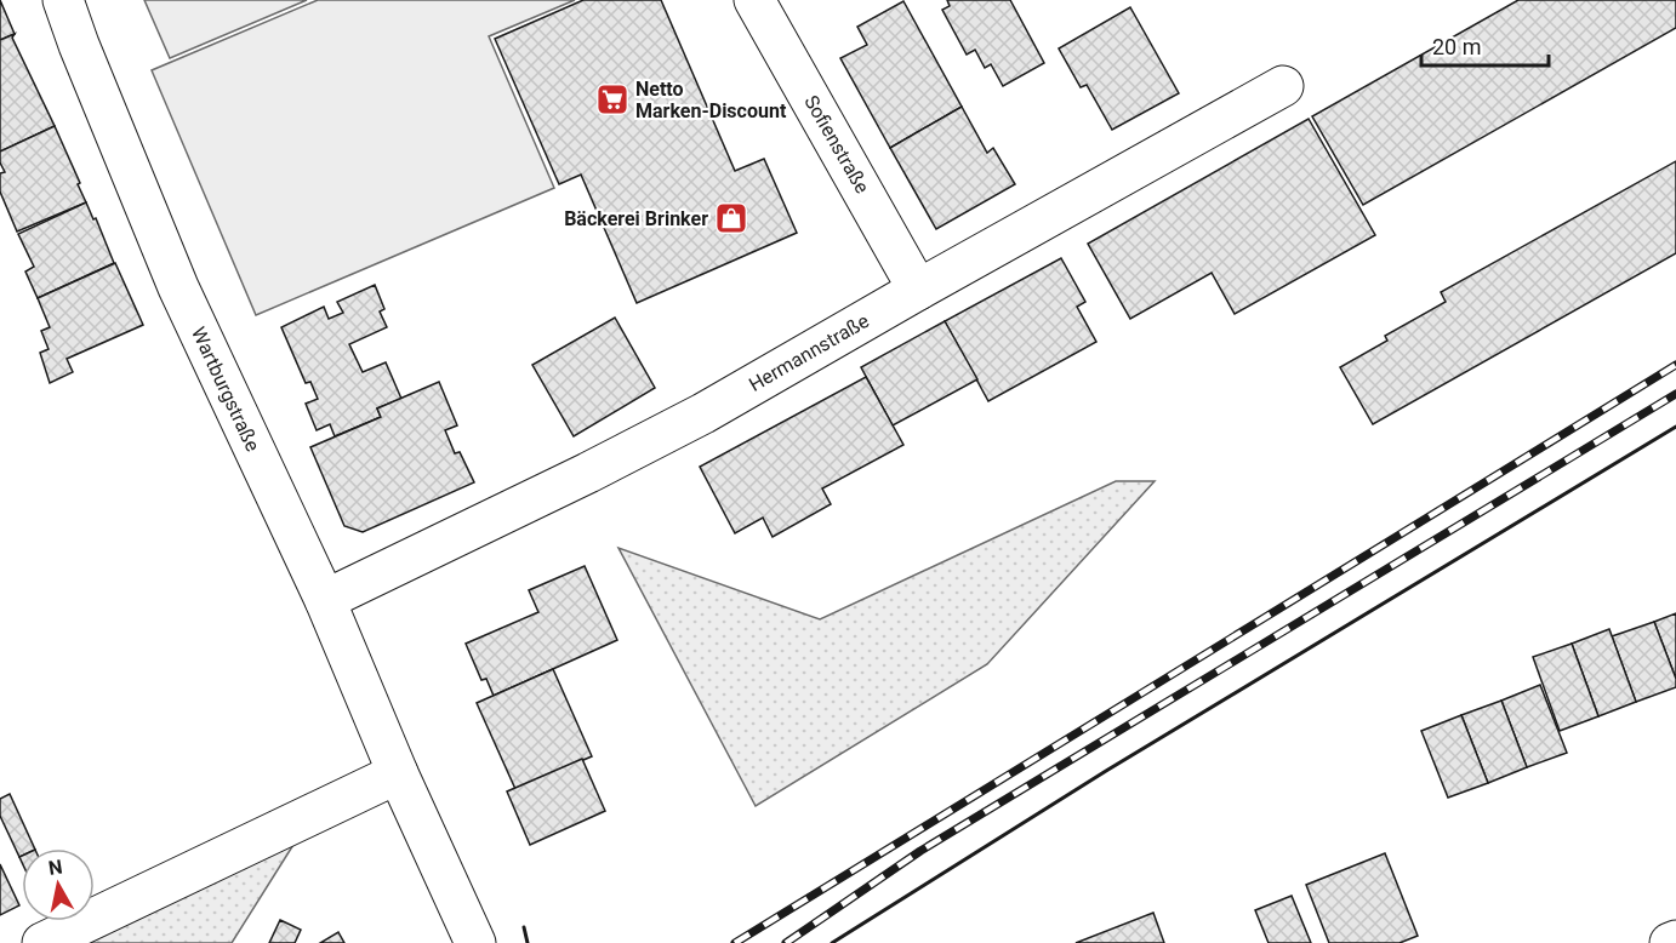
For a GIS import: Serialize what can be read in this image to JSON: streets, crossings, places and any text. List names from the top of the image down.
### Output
{
  "streets": {
    "street": ["Sofienstraße", "Hermannstraße", "Wartburgstraße"]
  },
  "crossings": [
    ["Sofienstraße", "Hermannstraße"],
    ["Hermannstraße", "Wartburgstraße"]
  ],
  "places": {
    "supermarket": ["Netto Marken-Discount"],
    "shop": ["Bäckerei Brinker"]
  },
  "scale_bar": "20 m",
  "north": "top"
}
